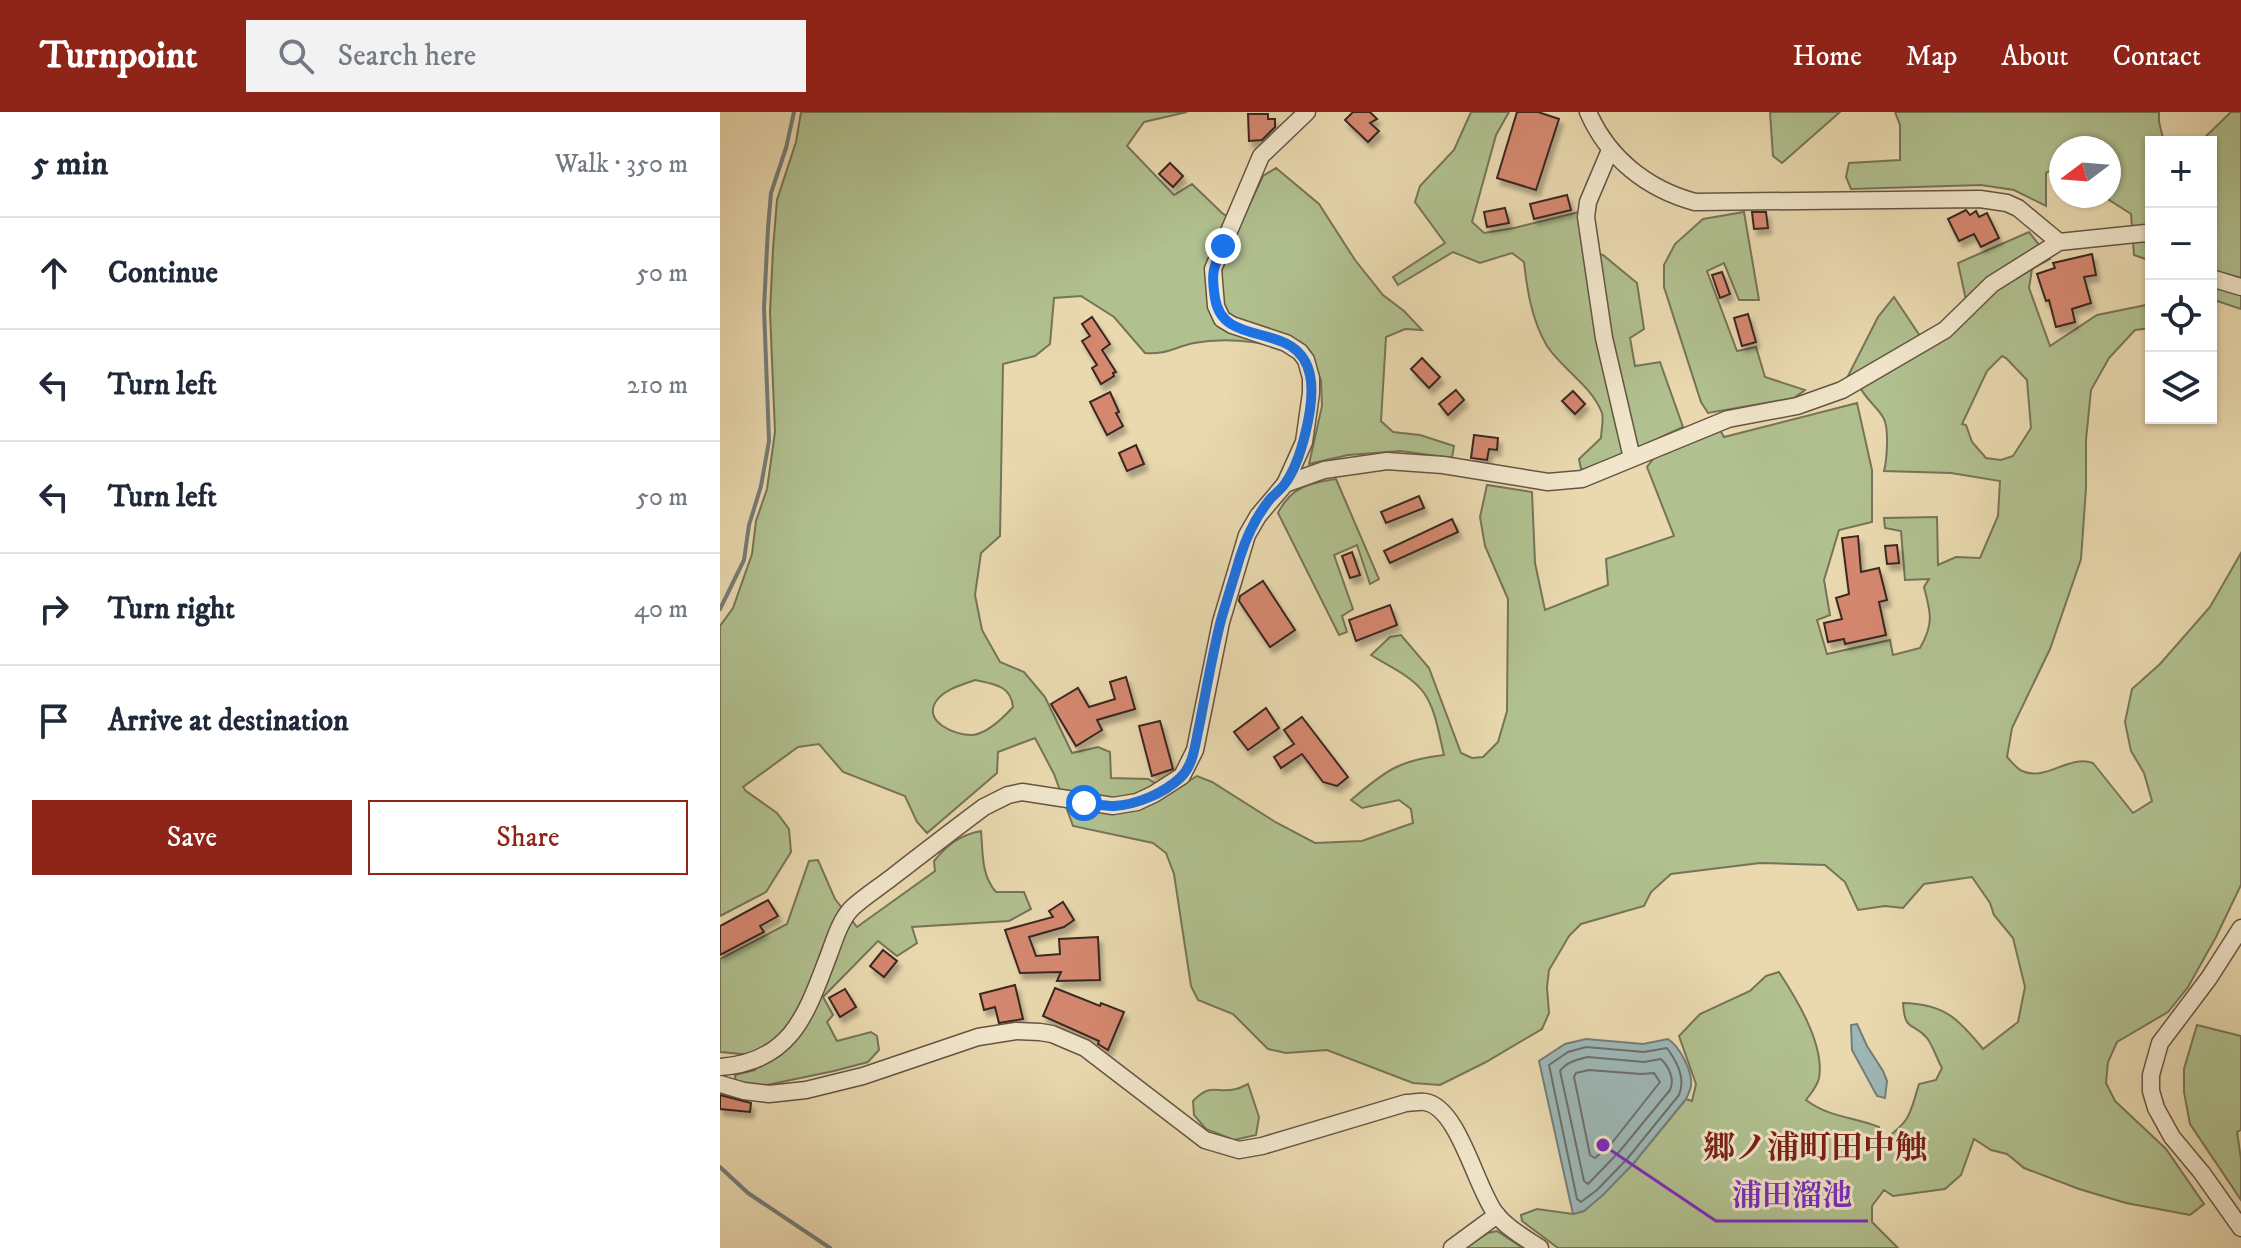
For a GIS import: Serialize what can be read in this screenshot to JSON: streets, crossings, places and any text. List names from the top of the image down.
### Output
{
  "districts": ["郷ノ浦町田中触"],
  "places": ["浦田溜池"],
  "north": "left",
  "page": {
    "header": "Turnpoint",
    "search": "Search here",
    "nav": [
      "Home",
      "Map",
      "About",
      "Contact"
    ],
    "heading": ["5 min", "Walk · 350 m"],
    "map_buttons": ["+", "−"],
    "list": [
      ["Continue", "50 m"],
      ["Turn left", "210 m"],
      ["Turn left", "50 m"],
      ["Turn right", "40 m"],
      "Arrive at destination"
    ],
    "buttons": ["Save", "Share"]
  }
}
